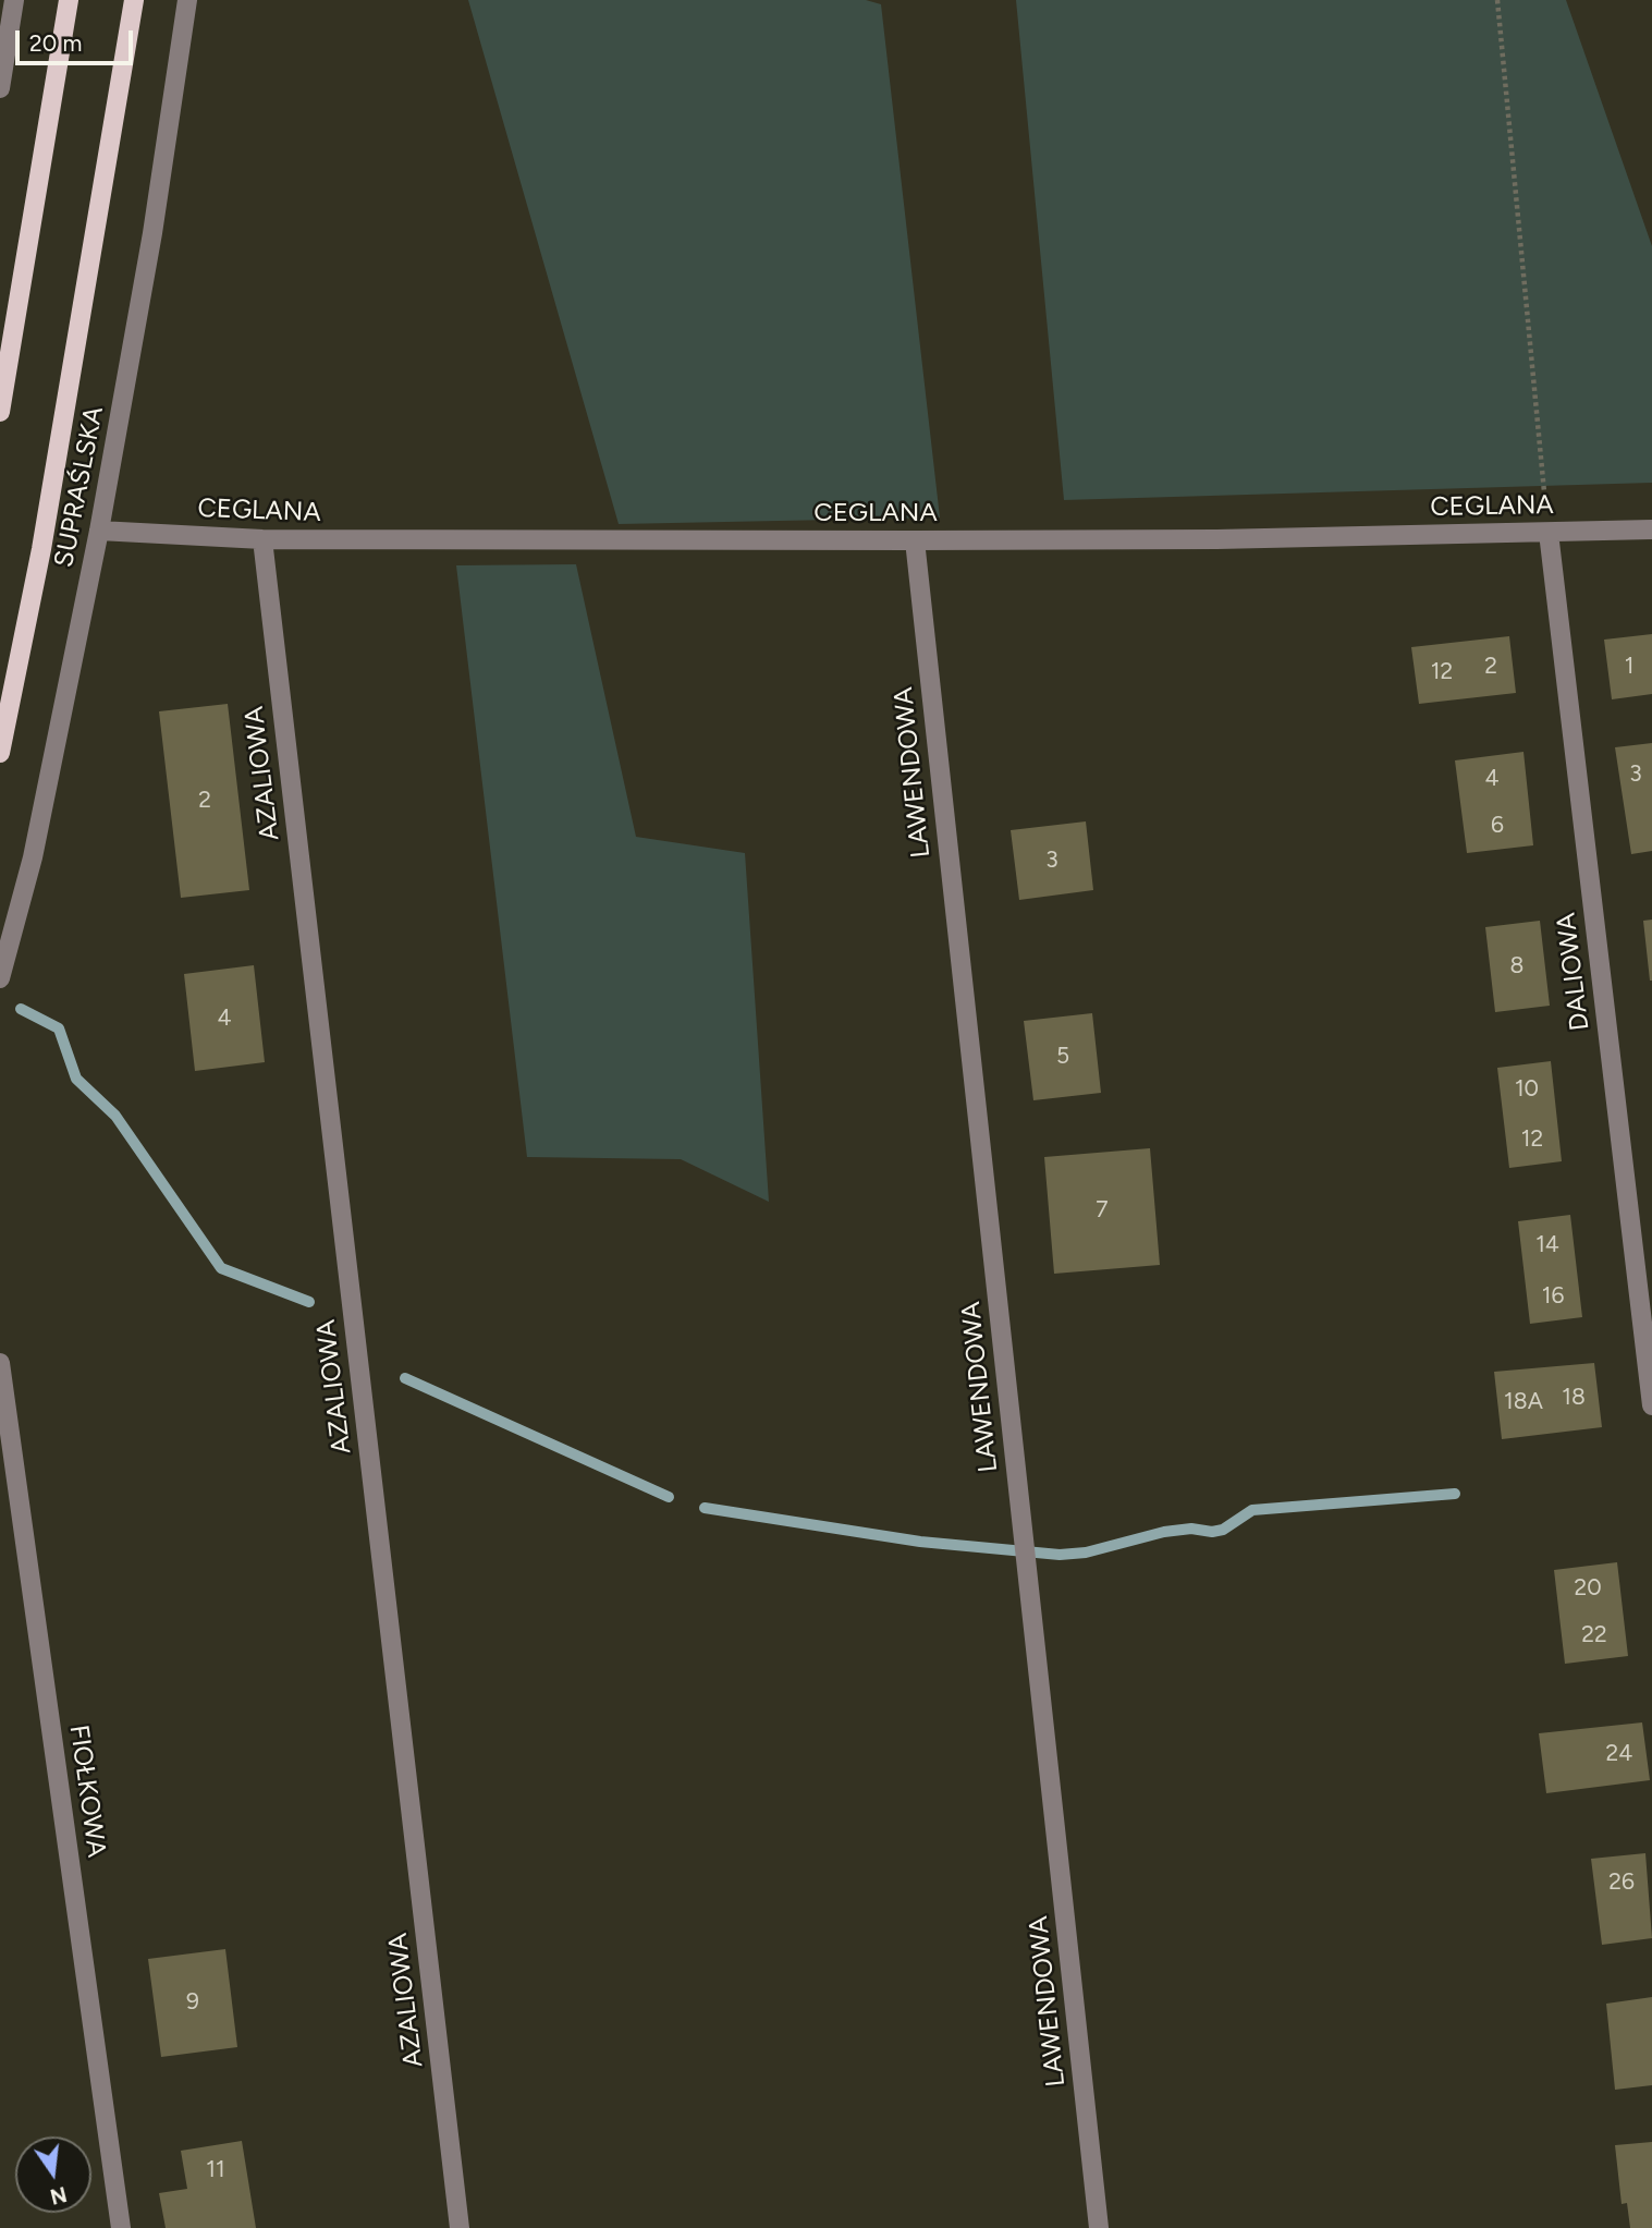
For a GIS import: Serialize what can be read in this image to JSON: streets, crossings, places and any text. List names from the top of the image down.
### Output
{
  "streets": {
    "street": [
      "SUPRAŚLSKA",
      "CEGLANA",
      "LAWENDOWA",
      "AZALIOWA",
      "DALIOWA",
      "FIOŁKOWA"
    ]
  },
  "crossings": [
    ["SUPRAŚLSKA", "CEGLANA"],
    ["CEGLANA", "LAWENDOWA"],
    ["CEGLANA", "AZALIOWA"],
    ["CEGLANA", "DALIOWA"]
  ],
  "house_numbers": [
    "2",
    "1",
    "12",
    "3",
    "4",
    "2",
    "6",
    "3",
    "8",
    "4",
    "5",
    "10",
    "12",
    "7",
    "14",
    "16",
    "18",
    "18A",
    "20",
    "22",
    "24",
    "26",
    "9",
    "11"
  ],
  "scale_bar": "20 m",
  "north": "bottom"
}
